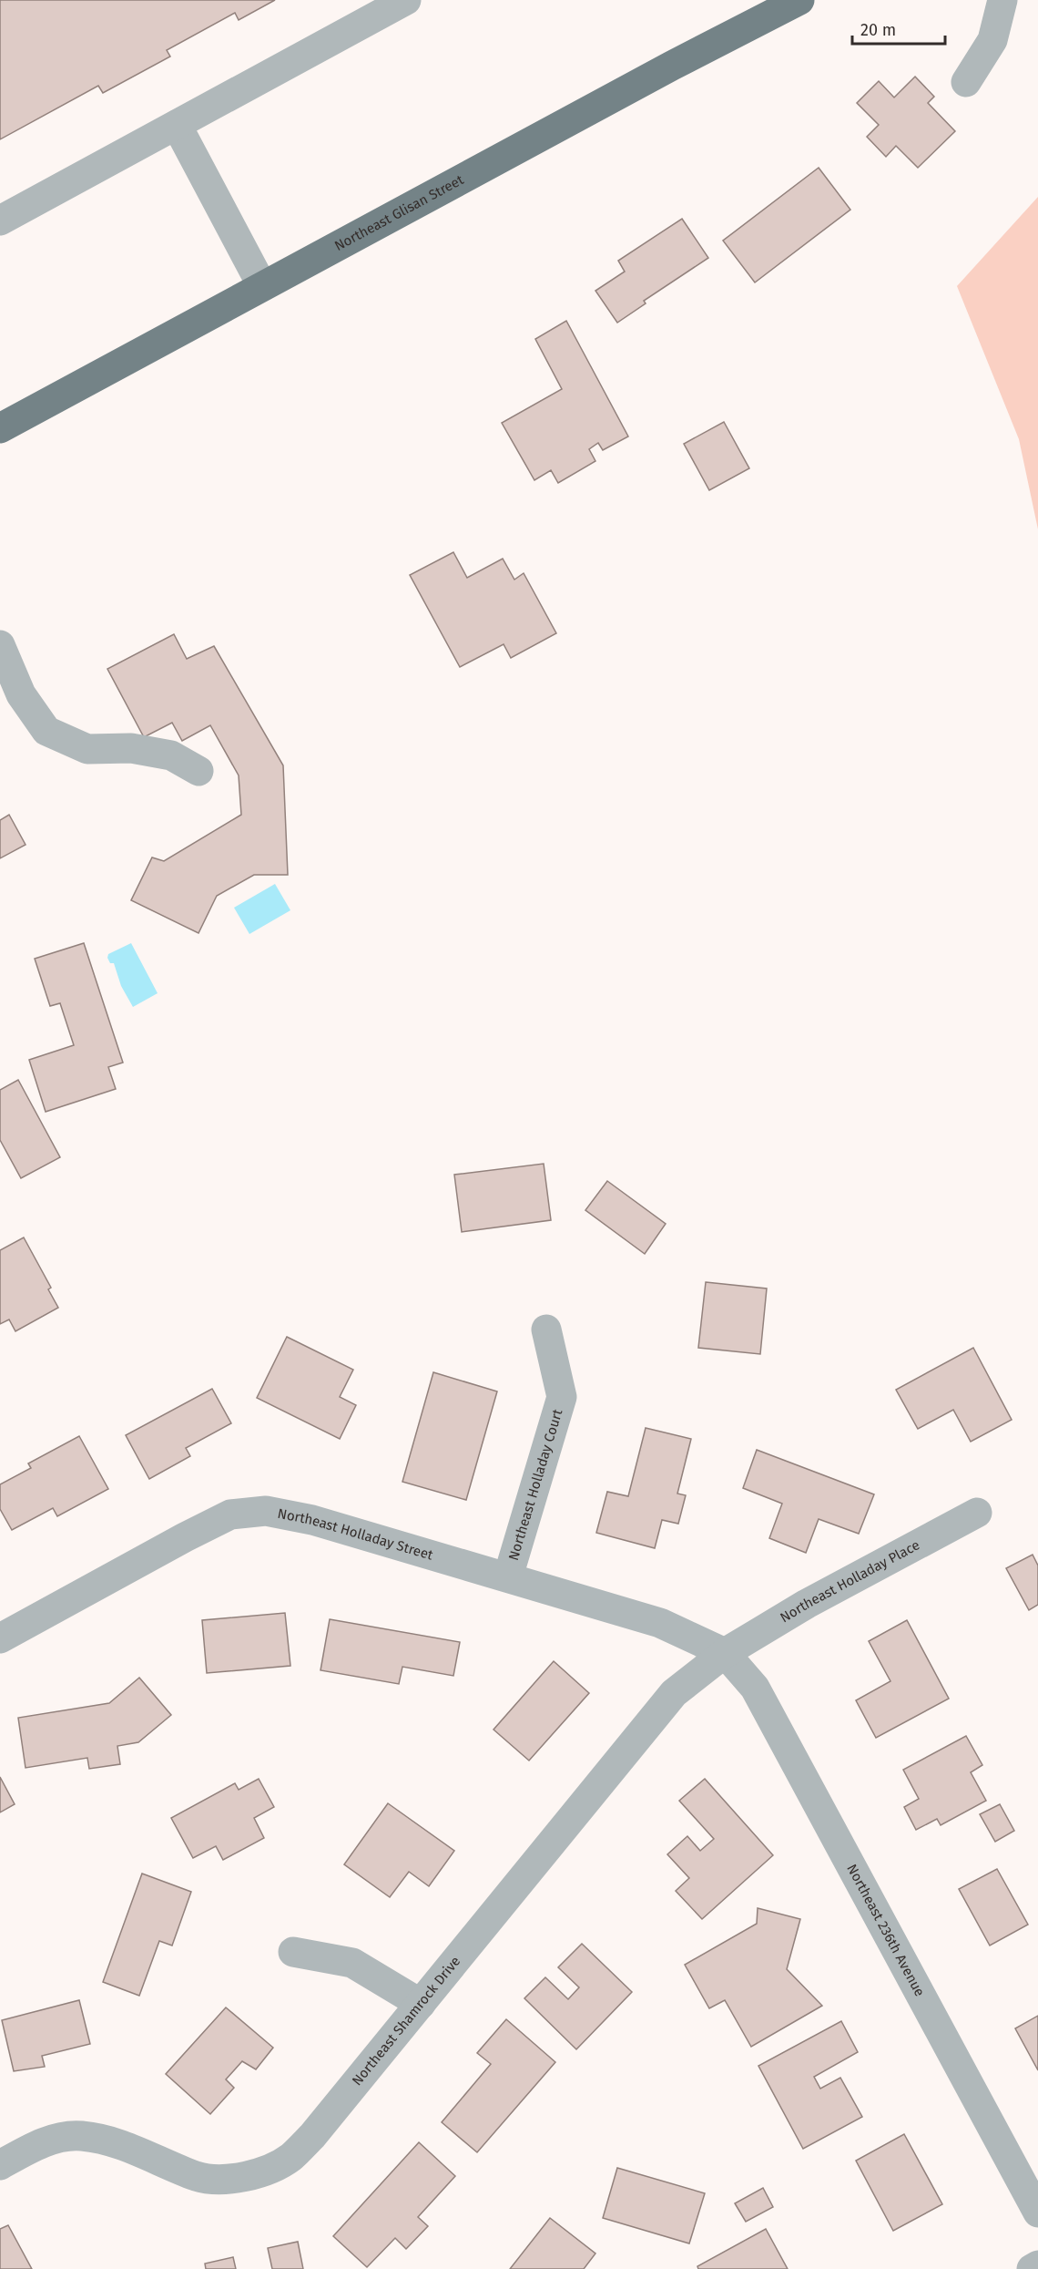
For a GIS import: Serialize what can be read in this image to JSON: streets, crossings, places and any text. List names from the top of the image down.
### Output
{
  "streets": {
    "main road": ["Northeast Glisan Street"],
    "street": [
      "Northeast Holladay Court",
      "Northeast Holladay Street",
      "Northeast Holladay Place",
      "Northeast 236th Avenue",
      "Northeast Shamrock Drive"
    ]
  },
  "crossings": [
    ["Northeast Holladay Court", "Northeast Holladay Street"],
    ["Northeast Holladay Street", "Northeast Holladay Place"],
    ["Northeast Holladay Street", "Northeast 236th Avenue"],
    ["Northeast Holladay Street", "Northeast Shamrock Drive"],
    ["Northeast Holladay Place", "Northeast 236th Avenue"],
    ["Northeast Holladay Place", "Northeast Shamrock Drive"],
    ["Northeast 236th Avenue", "Northeast Shamrock Drive"]
  ],
  "scale_bar": "20 m"
}
